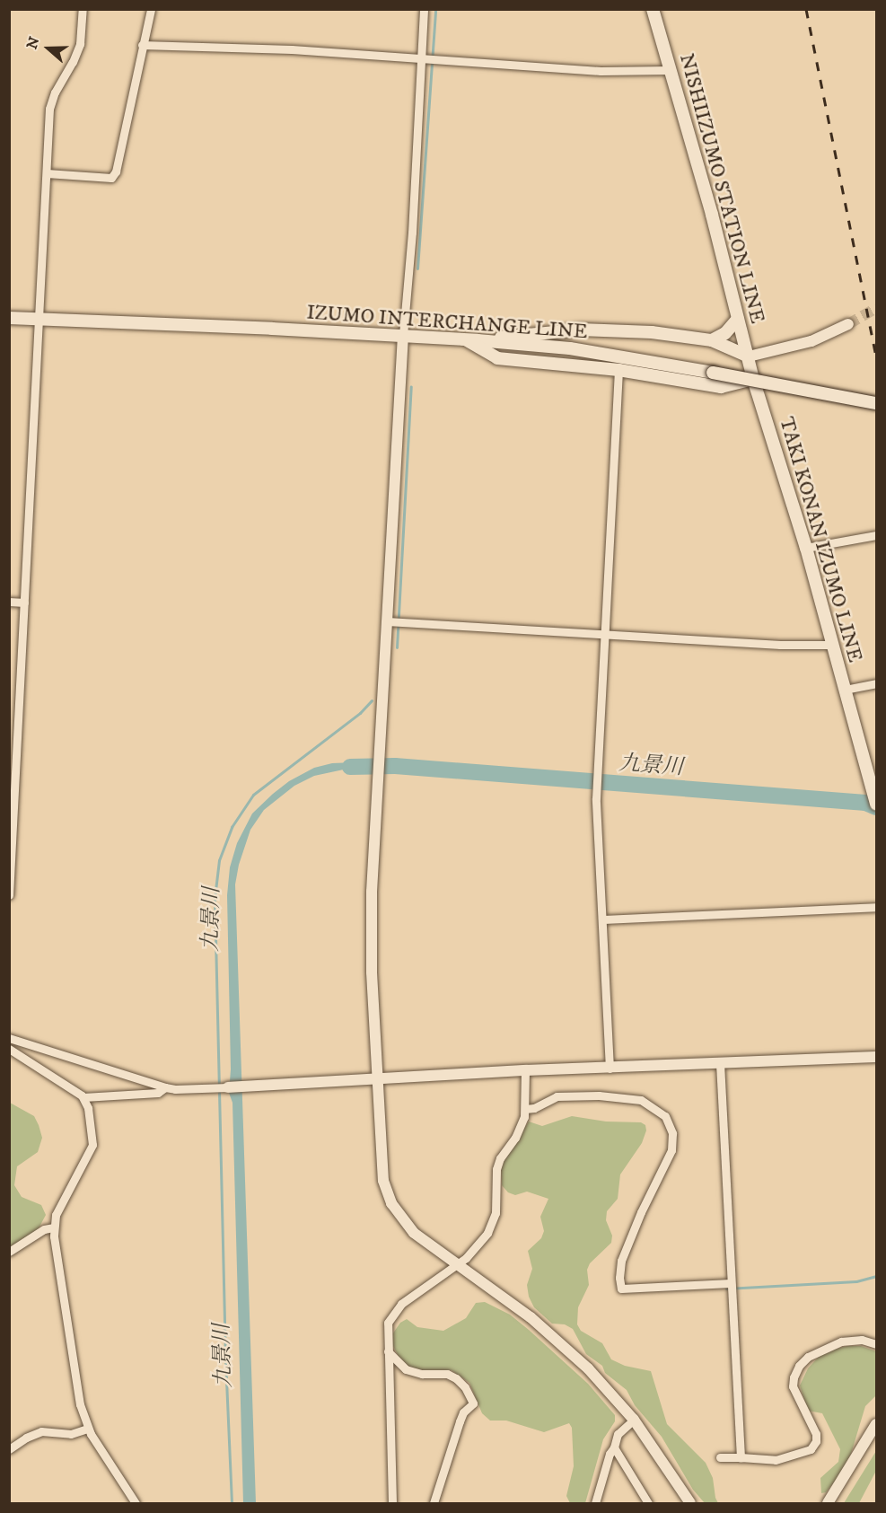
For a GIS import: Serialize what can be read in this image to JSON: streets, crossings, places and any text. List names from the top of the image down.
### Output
{
  "streets": {
    "main road": ["NISHIIZUMO STATION LINE", "IZUMO INTERCHANGE LINE", "TAKI KONAN IZUMO LINE"]
  },
  "crossings": [
    ["NISHIIZUMO STATION LINE", "TAKI KONAN IZUMO LINE"]
  ],
  "water": ["九景川"],
  "north": "left"
}
